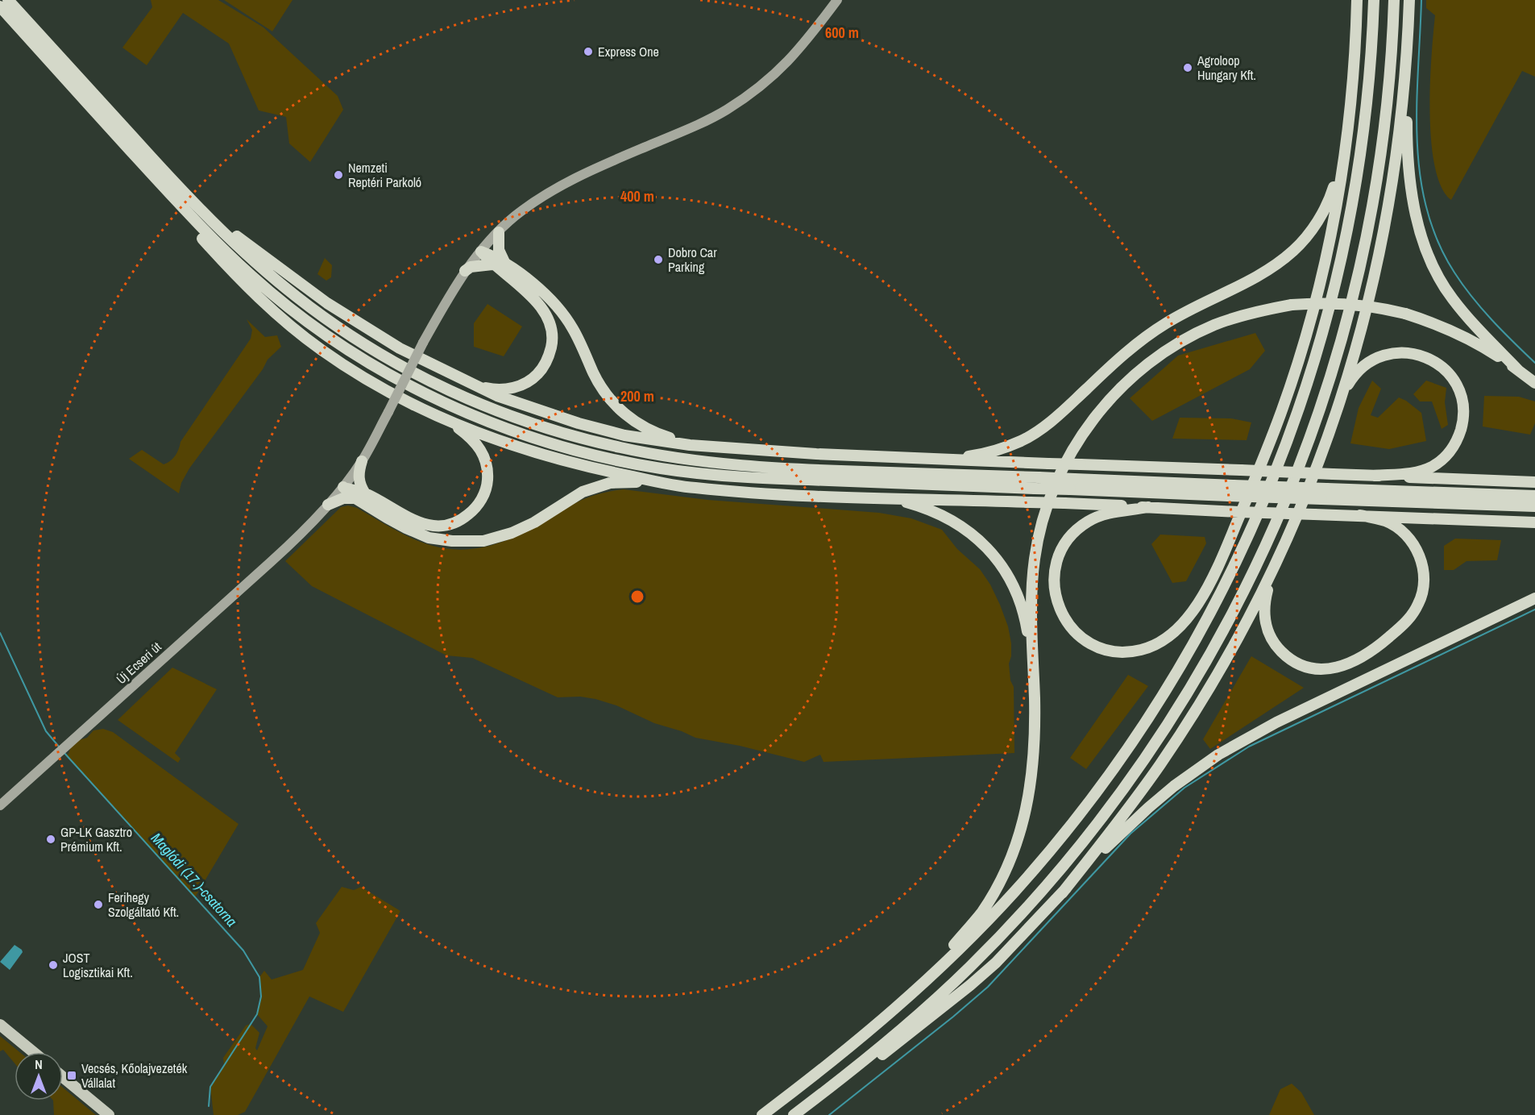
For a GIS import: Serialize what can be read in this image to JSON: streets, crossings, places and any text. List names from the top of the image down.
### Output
{
  "streets": {
    "main road": ["Új Ecseri út"]
  },
  "water": ["Maglódi (17.)-csatorna"],
  "places": {
    "other": [
      "Express One",
      "Agroloop Hungary Kft.",
      "Nemzeti Reptéri Parkoló",
      "Dobro Car Parking",
      "GP-LK Gasztro Prémium Kft.",
      "Ferihegy Szolgáltató Kft.",
      "JOST Logisztikai Kft."
    ],
    "transit": ["Vecsés, Kőolajvezeték Vállalat"]
  },
  "north": "top",
  "rings": ["600 m", "400 m", "200 m"]
}
